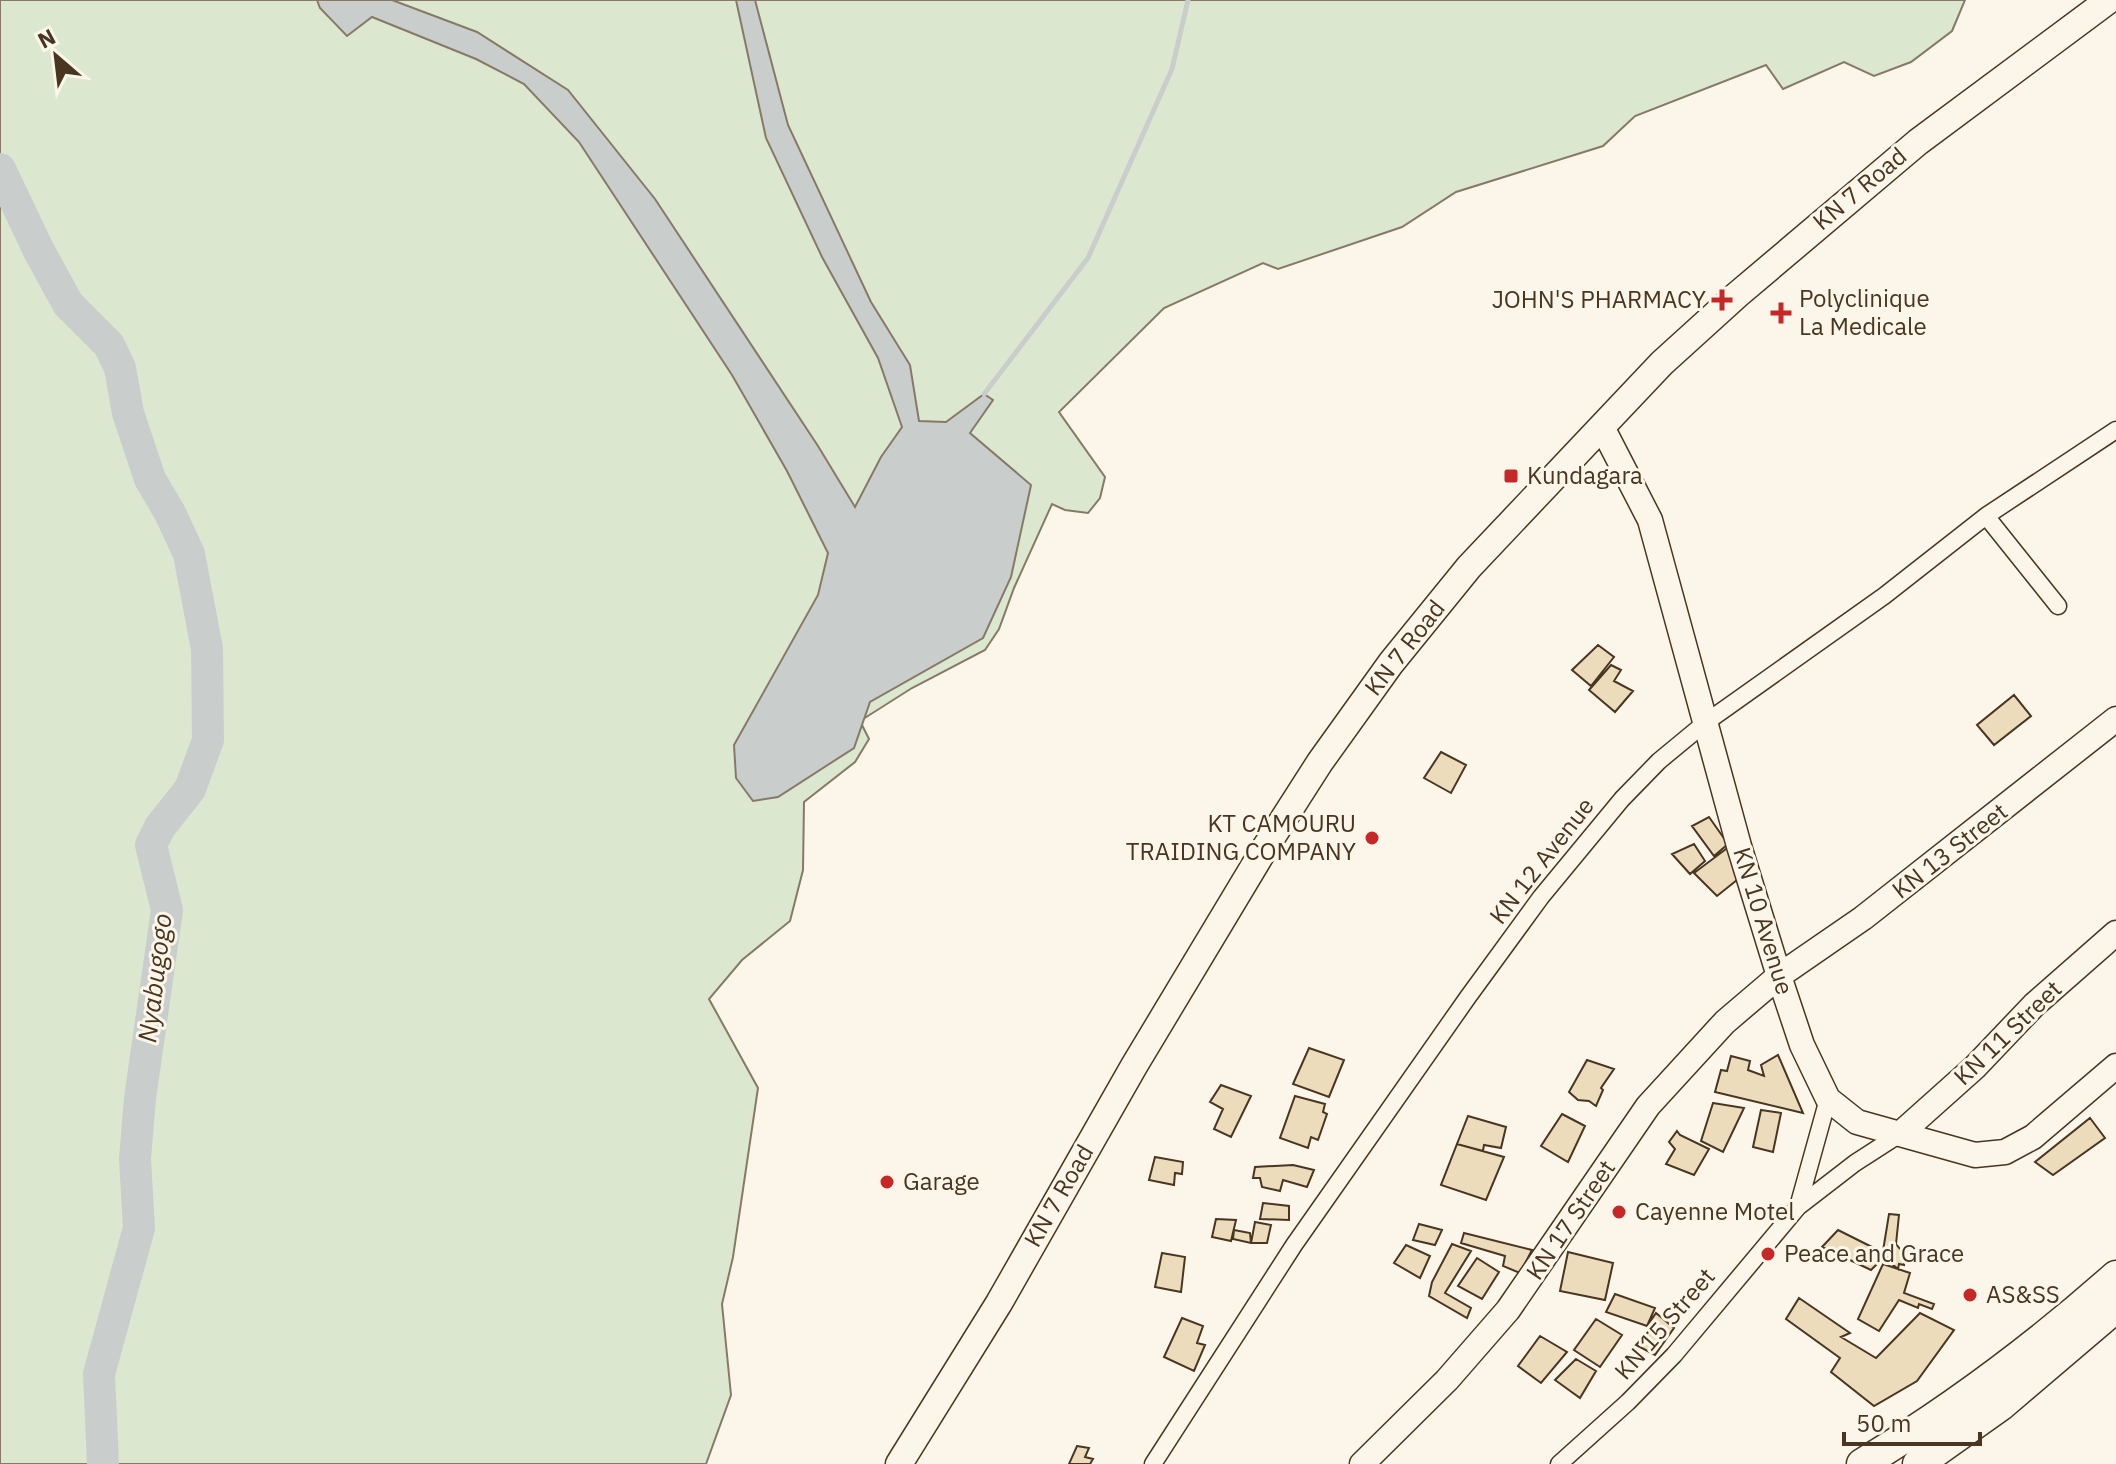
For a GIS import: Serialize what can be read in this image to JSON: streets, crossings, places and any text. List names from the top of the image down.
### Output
{
  "streets": {
    "main road": ["KN 7 Road"],
    "street": [
      "KN 13 Street",
      "KN 12 Avenue",
      "KN 10 Avenue",
      "KN 11 Street",
      "KN 17 Street",
      "KN 15 Street"
    ]
  },
  "crossings": [
    ["KN 7 Road", "KN 10 Avenue"],
    ["KN 13 Street", "KN 10 Avenue"],
    ["KN 13 Street", "KN 17 Street"],
    ["KN 12 Avenue", "KN 10 Avenue"],
    ["KN 10 Avenue", "KN 11 Street"],
    ["KN 10 Avenue", "KN 17 Street"],
    ["KN 10 Avenue", "KN 15 Street"],
    ["KN 11 Street", "KN 15 Street"]
  ],
  "water": ["Nyabugogo"],
  "places": {
    "health": ["JOHN'S PHARMACY", "Polyclinique La Medicale"],
    "transit": ["Kundagara"],
    "other": [
      "KT CAMOURU TRAIDING COMPANY",
      "Garage",
      "Cayenne Motel",
      "Peace and Grace",
      "AS&SS"
    ]
  },
  "scale_bar": "50 m",
  "north": "top left"
}
